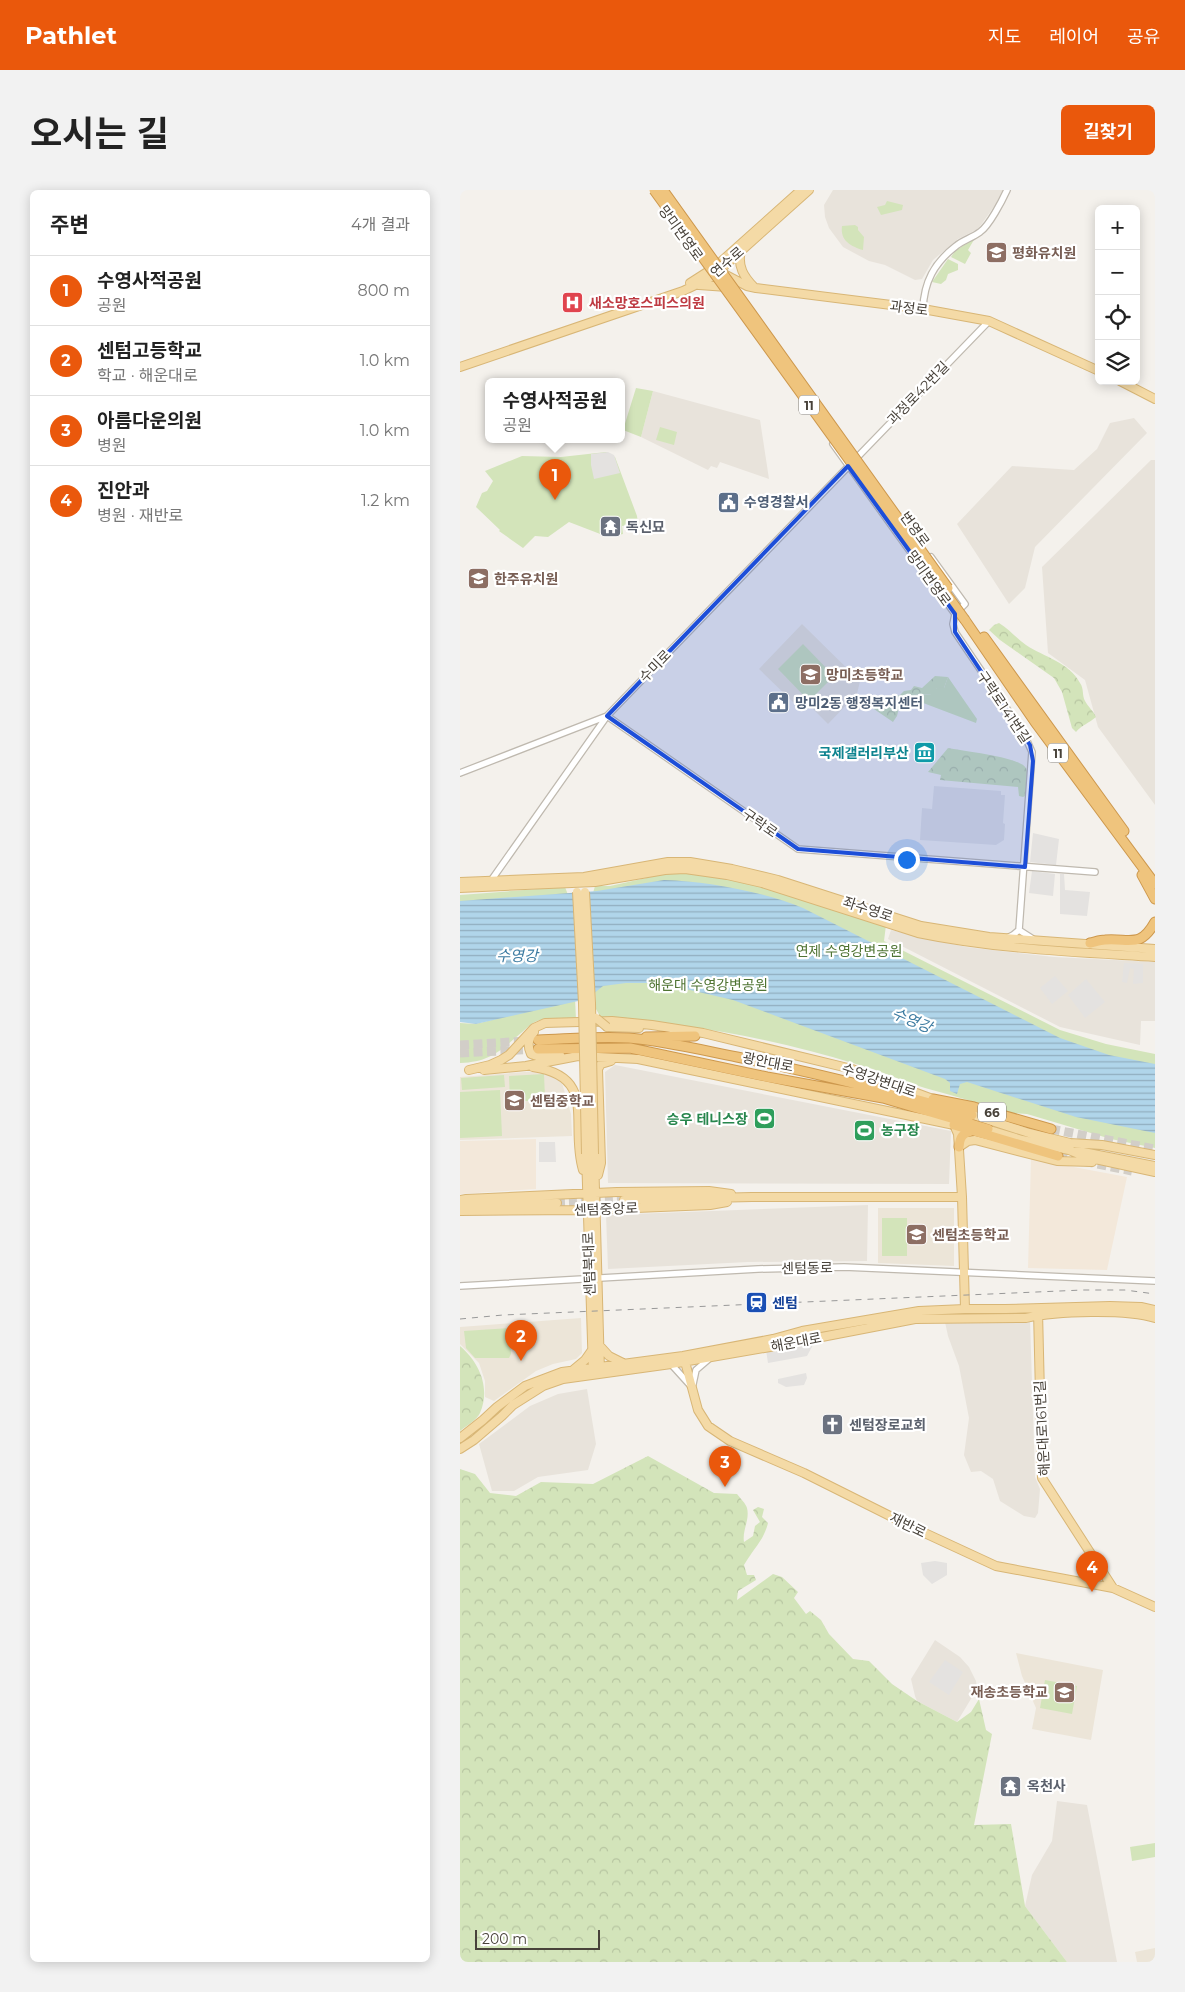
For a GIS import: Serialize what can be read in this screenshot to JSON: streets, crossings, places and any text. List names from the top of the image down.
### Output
{
  "streets": {
    "highway": [
      "11",
      "번영로",
      "광안대로",
      "66"
    ],
    "main road": [
      "연수로",
      "과정로",
      "좌수영로",
      "수영강변대로",
      "센텀중앙로",
      "센텀북대로",
      "해운대로",
      "해운대로161번길",
      "재반로"
    ],
    "street": [
      "망미번영로",
      "과정로42번길",
      "수미로",
      "구락로141번길",
      "구락로",
      "센텀동로"
    ]
  },
  "crossings": [
    ["망미번영로", "연수로"],
    ["망미번영로", "과정로"],
    ["망미번영로", "과정로42번길"],
    ["망미번영로", "수미로"],
    ["망미번영로", "구락로141번길"],
    ["연수로", "과정로"],
    ["과정로", "과정로42번길"],
    ["과정로42번길", "수미로"],
    ["수미로", "구락로"],
    ["수미로", "좌수영로"],
    ["구락로141번길", "구락로"],
    ["광안대로", "수영강변대로"],
    ["수영강변대로", "66"],
    ["센텀중앙로", "센텀북대로"],
    ["센텀북대로", "센텀동로"],
    ["센텀북대로", "해운대로"],
    ["해운대로", "해운대로161번길"],
    ["해운대로", "재반로"],
    ["해운대로161번길", "재반로"]
  ],
  "water": ["수영강"],
  "parks": ["연제 수영강변공원", "해운대 수영강변공원"],
  "places": {
    "school or university": [
      "평화유치원",
      "한주유치원",
      "망미초등학교",
      "센텀중학교",
      "센텀초등학교",
      "재송초등학교"
    ],
    "hospital": ["새소망호스피스의원"],
    "public building": ["수영경찰서", "망미2동 행정복지센터"],
    "temple": ["독신묘", "옥천사"],
    "museum": ["국제갤러리부산"],
    "sports": ["승우 테니스장", "농구장"],
    "station": ["센텀"],
    "church": ["센텀장로교회"]
  },
  "scale_bar": "200 m",
  "page": {
    "header": "Pathlet",
    "nav": ["지도", "레이어", "공유"],
    "title": "오시는 길",
    "buttons": "길찾기",
    "heading": ["주변", "4개 결과"],
    "map_buttons": ["+", "−"],
    "list": [
      {
        "mark": "1",
        "name": "수영사적공원",
        "note": "공원",
        "value": "800 m"
      },
      {
        "mark": "2",
        "name": "센텀고등학교",
        "note": "학교 · 해운대로",
        "value": "1.0 km"
      },
      {
        "mark": "3",
        "name": "아름다운의원",
        "note": "병원",
        "value": "1.0 km"
      },
      {
        "mark": "4",
        "name": "진안과",
        "note": "병원 · 재반로",
        "value": "1.2 km"
      }
    ],
    "popup": ["수영사적공원", "공원"],
    "pins": [
      "1",
      "2",
      "3",
      "4"
    ],
    "scale": "200 m"
  }
}
